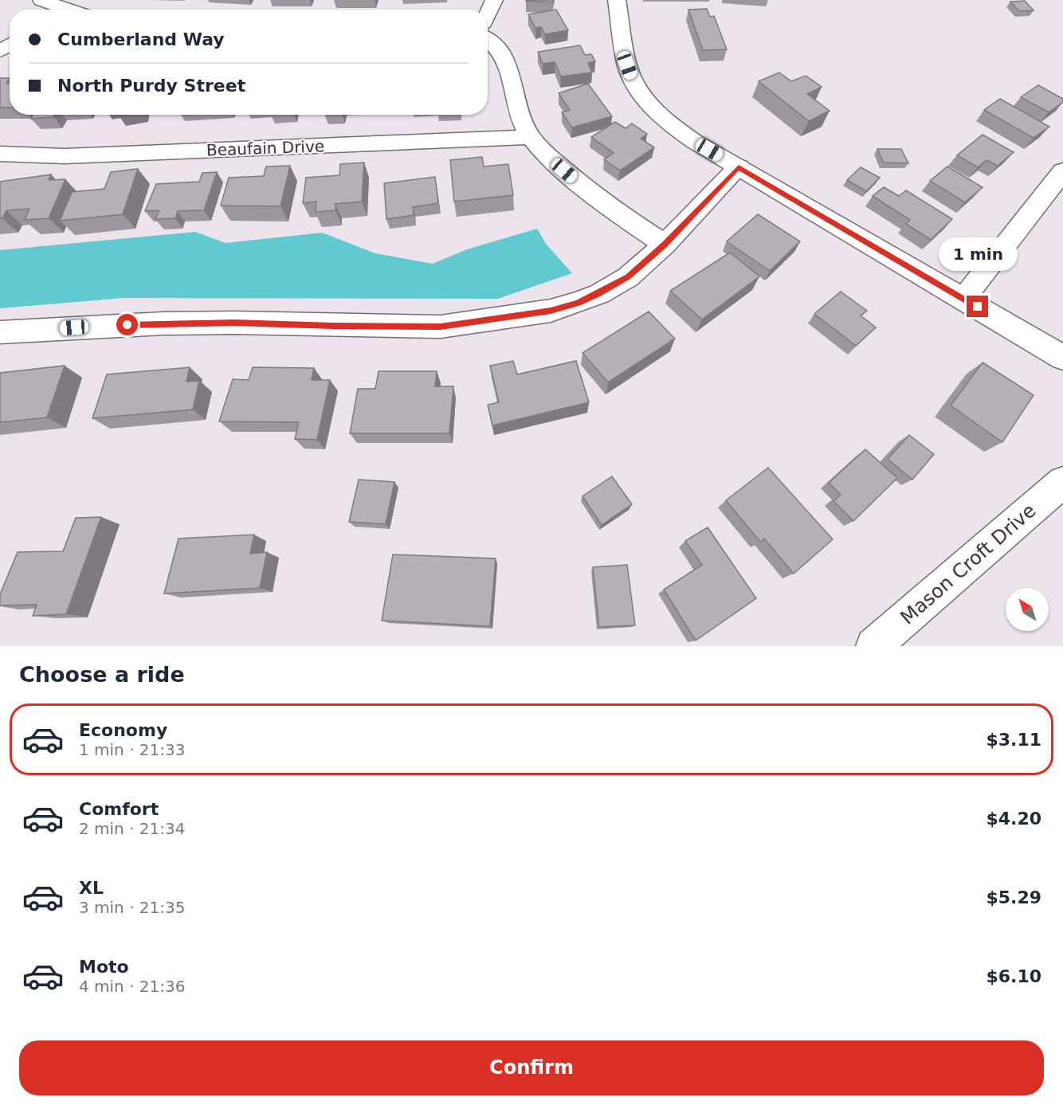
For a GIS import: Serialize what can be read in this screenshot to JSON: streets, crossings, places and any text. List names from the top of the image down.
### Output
{
  "streets": {
    "street": ["Beaufain Drive", "Mason Croft Drive"]
  },
  "north": "top left",
  "page": {
    "banner": ["Cumberland Way", "North Purdy Street"],
    "bubble": "1 min",
    "heading": "Choose a ride",
    "list": [
      {
        "name": "Economy",
        "note": "1 min · 21:33",
        "value": "$3.11"
      },
      {
        "name": "Comfort",
        "note": "2 min · 21:34",
        "value": "$4.20"
      },
      {
        "name": "XL",
        "note": "3 min · 21:35",
        "value": "$5.29"
      },
      {
        "name": "Moto",
        "note": "4 min · 21:36",
        "value": "$6.10"
      }
    ],
    "buttons": "Confirm"
  }
}
